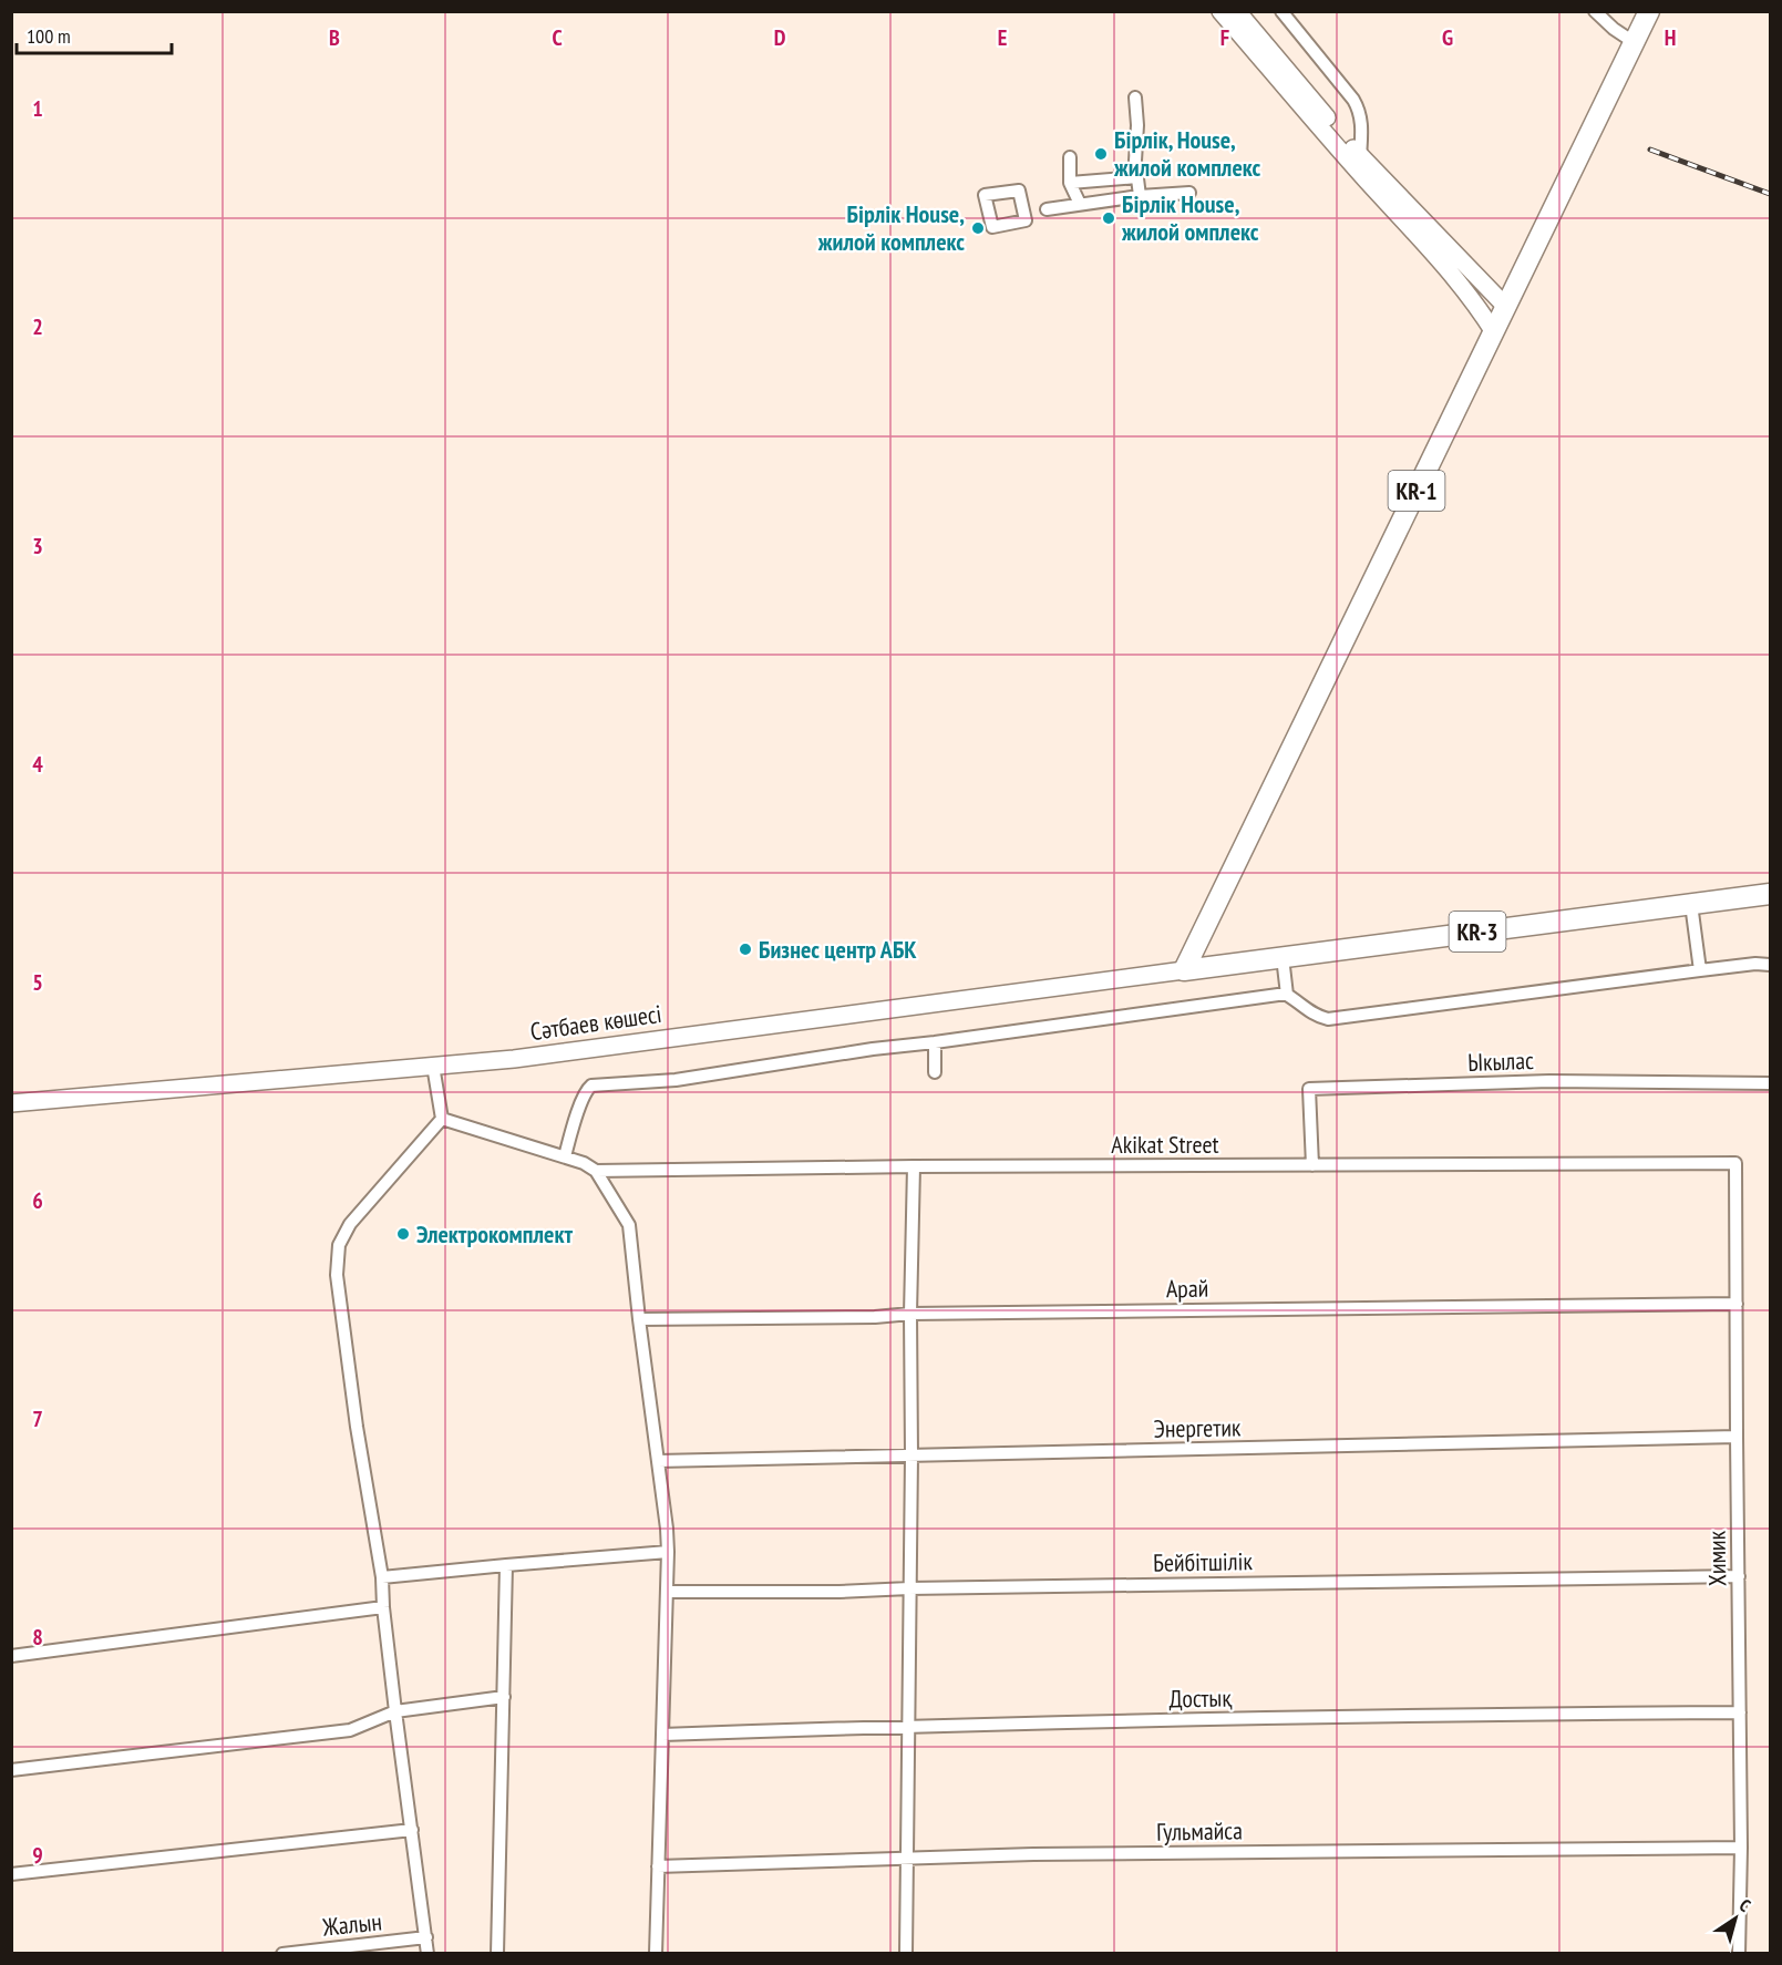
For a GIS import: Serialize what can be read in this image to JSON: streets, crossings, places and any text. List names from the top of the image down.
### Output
{
  "streets": {
    "main road": ["KR-1", "KR-3", "Сәтбаев көшесі"],
    "street": [
      "Ыкылас",
      "Akikat Street",
      "Арай",
      "Энергетик",
      "Химик",
      "Бейбітшілік",
      "Достық",
      "Гульмайса",
      "Жалын"
    ]
  },
  "crossings": [
    ["KR-1", "KR-3"],
    ["KR-1", "Сәтбаев көшесі"],
    ["KR-3", "Сәтбаев көшесі"],
    ["Ыкылас", "Akikat Street"],
    ["Akikat Street", "Химик"],
    ["Арай", "Химик"],
    ["Энергетик", "Химик"],
    ["Химик", "Бейбітшілік"],
    ["Химик", "Достық"],
    ["Химик", "Гульмайса"]
  ],
  "places": [
    "Бірлік, House, жилой комплекс",
    "Бірлік House, жилой омплекс",
    "Бірлік House, жилой комплекс",
    "Бизнес центр АБК",
    "Электрокомплект"
  ],
  "scale_bar": "100 m",
  "north": "top right",
  "grid": {
    "columns": [
      "B",
      "C",
      "D",
      "E",
      "F",
      "G",
      "H"
    ],
    "rows": [
      "1",
      "2",
      "3",
      "4",
      "5",
      "6",
      "7",
      "8",
      "9"
    ]
  }
}
